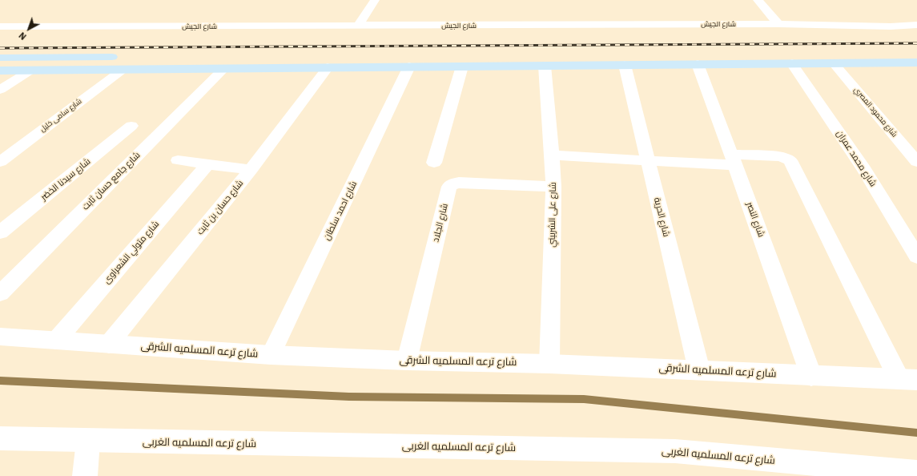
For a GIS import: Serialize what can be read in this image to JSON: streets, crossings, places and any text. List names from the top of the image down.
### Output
{
  "streets": {
    "street": [
      "شارع الجيش",
      "شارع محمود المصري",
      "شارع سامى خليل",
      "شارع محمد عمران",
      "شارع سيدنا الخضر",
      "شارع جامع حسان ثابت",
      "شارع حسان بن ثابت",
      "شارع احمد سلطان",
      "شارع على الشربيني",
      "شارع الحرية",
      "شارع النصر",
      "شارع الجلاد",
      "شارع متولي الشعراوى",
      "شارع ترعه المسلميه الشرقى",
      "شارع ترعه المسلميه الغربى"
    ]
  },
  "crossings": [
    ["شارع حسان بن ثابت", "شارع ترعه المسلميه الشرقى"],
    ["شارع احمد سلطان", "شارع ترعه المسلميه الشرقى"],
    ["شارع على الشربيني", "شارع الجلاد"],
    ["شارع على الشربيني", "شارع ترعه المسلميه الشرقى"],
    ["شارع الحرية", "شارع ترعه المسلميه الشرقى"],
    ["شارع النصر", "شارع ترعه المسلميه الشرقى"],
    ["شارع الجلاد", "شارع ترعه المسلميه الشرقى"],
    ["شارع متولي الشعراوى", "شارع ترعه المسلميه الشرقى"]
  ],
  "north": "bottom left"
}
